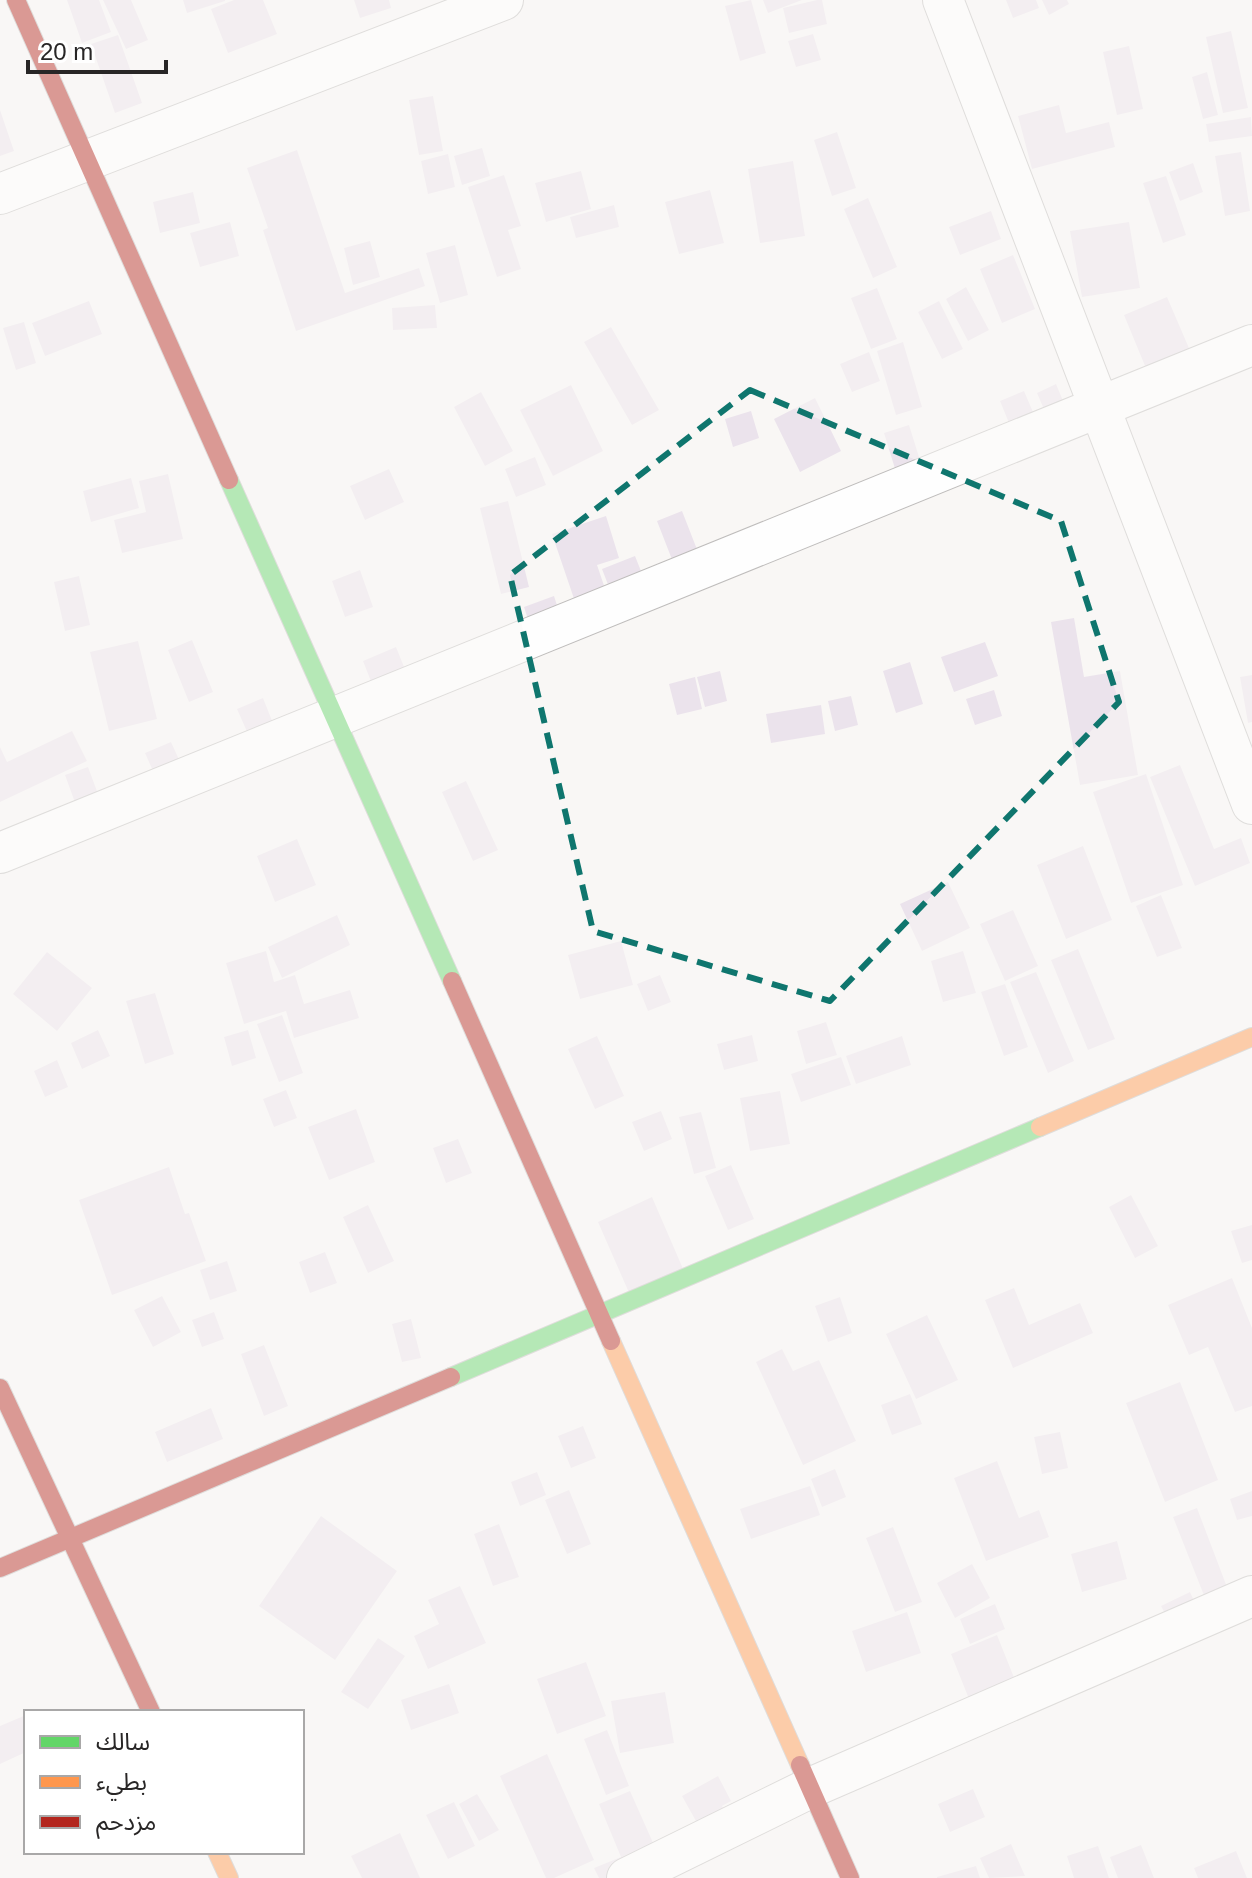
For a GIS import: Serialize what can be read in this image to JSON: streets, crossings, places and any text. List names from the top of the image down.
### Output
{
  "legend": ["سالك", "بطيء", "مزدحم"],
  "scale_bar": "20 m"
}
